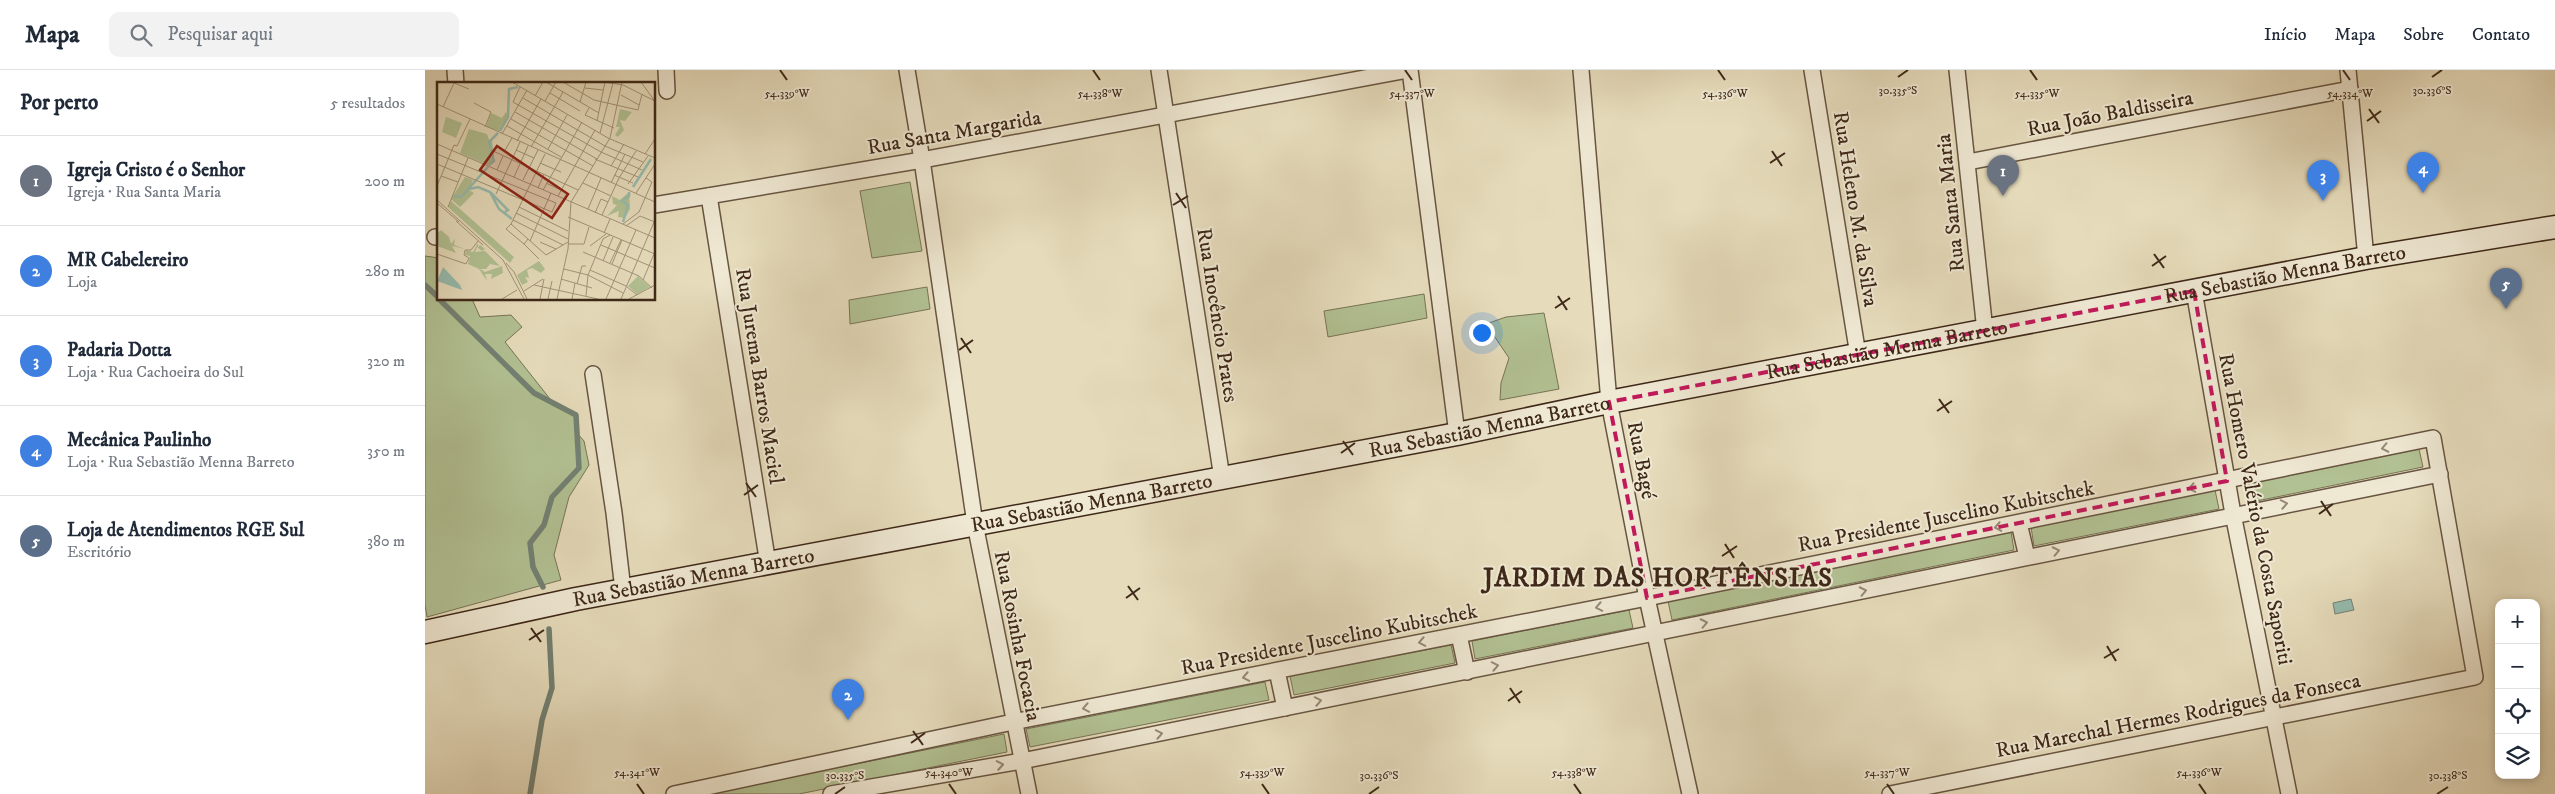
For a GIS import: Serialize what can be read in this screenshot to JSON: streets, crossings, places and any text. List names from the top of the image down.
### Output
{
  "streets": {
    "main road": ["Rua Sebastião Menna Barreto"],
    "street": [
      "Rua João Baldisseira",
      "Rua Santa Margarida",
      "Rua Santa Maria",
      "Rua Heleno M. da Silva",
      "Rua Inocêncio Prates",
      "Rua Jurema Barros Maciel",
      "Rua Bagé",
      "Rua Homero Valério da Costa Saporiti",
      "Rua Presidente Juscelino Kubitschek",
      "Rua Rosinha Focacia",
      "Rua Marechal Hermes Rodrigues da Fonseca"
    ]
  },
  "crossings": [
    ["Rua João Baldisseira", "Rua Santa Maria"],
    ["Rua Santa Margarida", "Rua Inocêncio Prates"],
    ["Rua Santa Margarida", "Rua Jurema Barros Maciel"],
    ["Rua Santa Margarida", "Rua Rosinha Focacia"],
    ["Rua Santa Maria", "Rua Sebastião Menna Barreto"],
    ["Rua Heleno M. da Silva", "Rua Sebastião Menna Barreto"],
    ["Rua Sebastião Menna Barreto", "Rua Inocêncio Prates"],
    ["Rua Sebastião Menna Barreto", "Rua Jurema Barros Maciel"],
    ["Rua Sebastião Menna Barreto", "Rua Bagé"],
    ["Rua Sebastião Menna Barreto", "Rua Homero Valério da Costa Saporiti"],
    ["Rua Sebastião Menna Barreto", "Rua Rosinha Focacia"],
    ["Rua Bagé", "Rua Presidente Juscelino Kubitschek"],
    ["Rua Homero Valério da Costa Saporiti", "Rua Presidente Juscelino Kubitschek"],
    ["Rua Homero Valério da Costa Saporiti", "Rua Marechal Hermes Rodrigues da Fonseca"],
    ["Rua Presidente Juscelino Kubitschek", "Rua Rosinha Focacia"],
    ["Rua Presidente Juscelino Kubitschek", "Rua Marechal Hermes Rodrigues da Fonseca"]
  ],
  "districts": ["JARDIM DAS HORTÊNSIAS"],
  "page": {
    "header": "Mapa",
    "search": "Pesquisar aqui",
    "nav": [
      "Início",
      "Mapa",
      "Sobre",
      "Contato"
    ],
    "heading": ["Por perto", "5 resultados"],
    "list": [
      {
        "mark": "1",
        "name": "Igreja Cristo é o Senhor",
        "note": "Igreja · Rua Santa Maria",
        "value": "200 m"
      },
      {
        "mark": "2",
        "name": "MR Cabelereiro",
        "note": "Loja",
        "value": "280 m"
      },
      {
        "mark": "3",
        "name": "Padaria Dotta",
        "note": "Loja · Rua Cachoeira do Sul",
        "value": "320 m"
      },
      {
        "mark": "4",
        "name": "Mecânica Paulinho",
        "note": "Loja · Rua Sebastião Menna Barreto",
        "value": "350 m"
      },
      {
        "mark": "5",
        "name": "Loja de Atendimentos RGE Sul",
        "note": "Escritório",
        "value": "380 m"
      }
    ],
    "pins": [
      "4",
      "1",
      "3",
      "5",
      "2"
    ],
    "map_buttons": ["+", "−"]
  },
  "coordinates": [
    "30.335°S",
    "30.336°S",
    "54.339°W",
    "54.338°W",
    "54.337°W",
    "54.336°W",
    "54.335°W",
    "54.334°W",
    "54.341°W",
    "54.340°W",
    "30.338°S"
  ]
}
